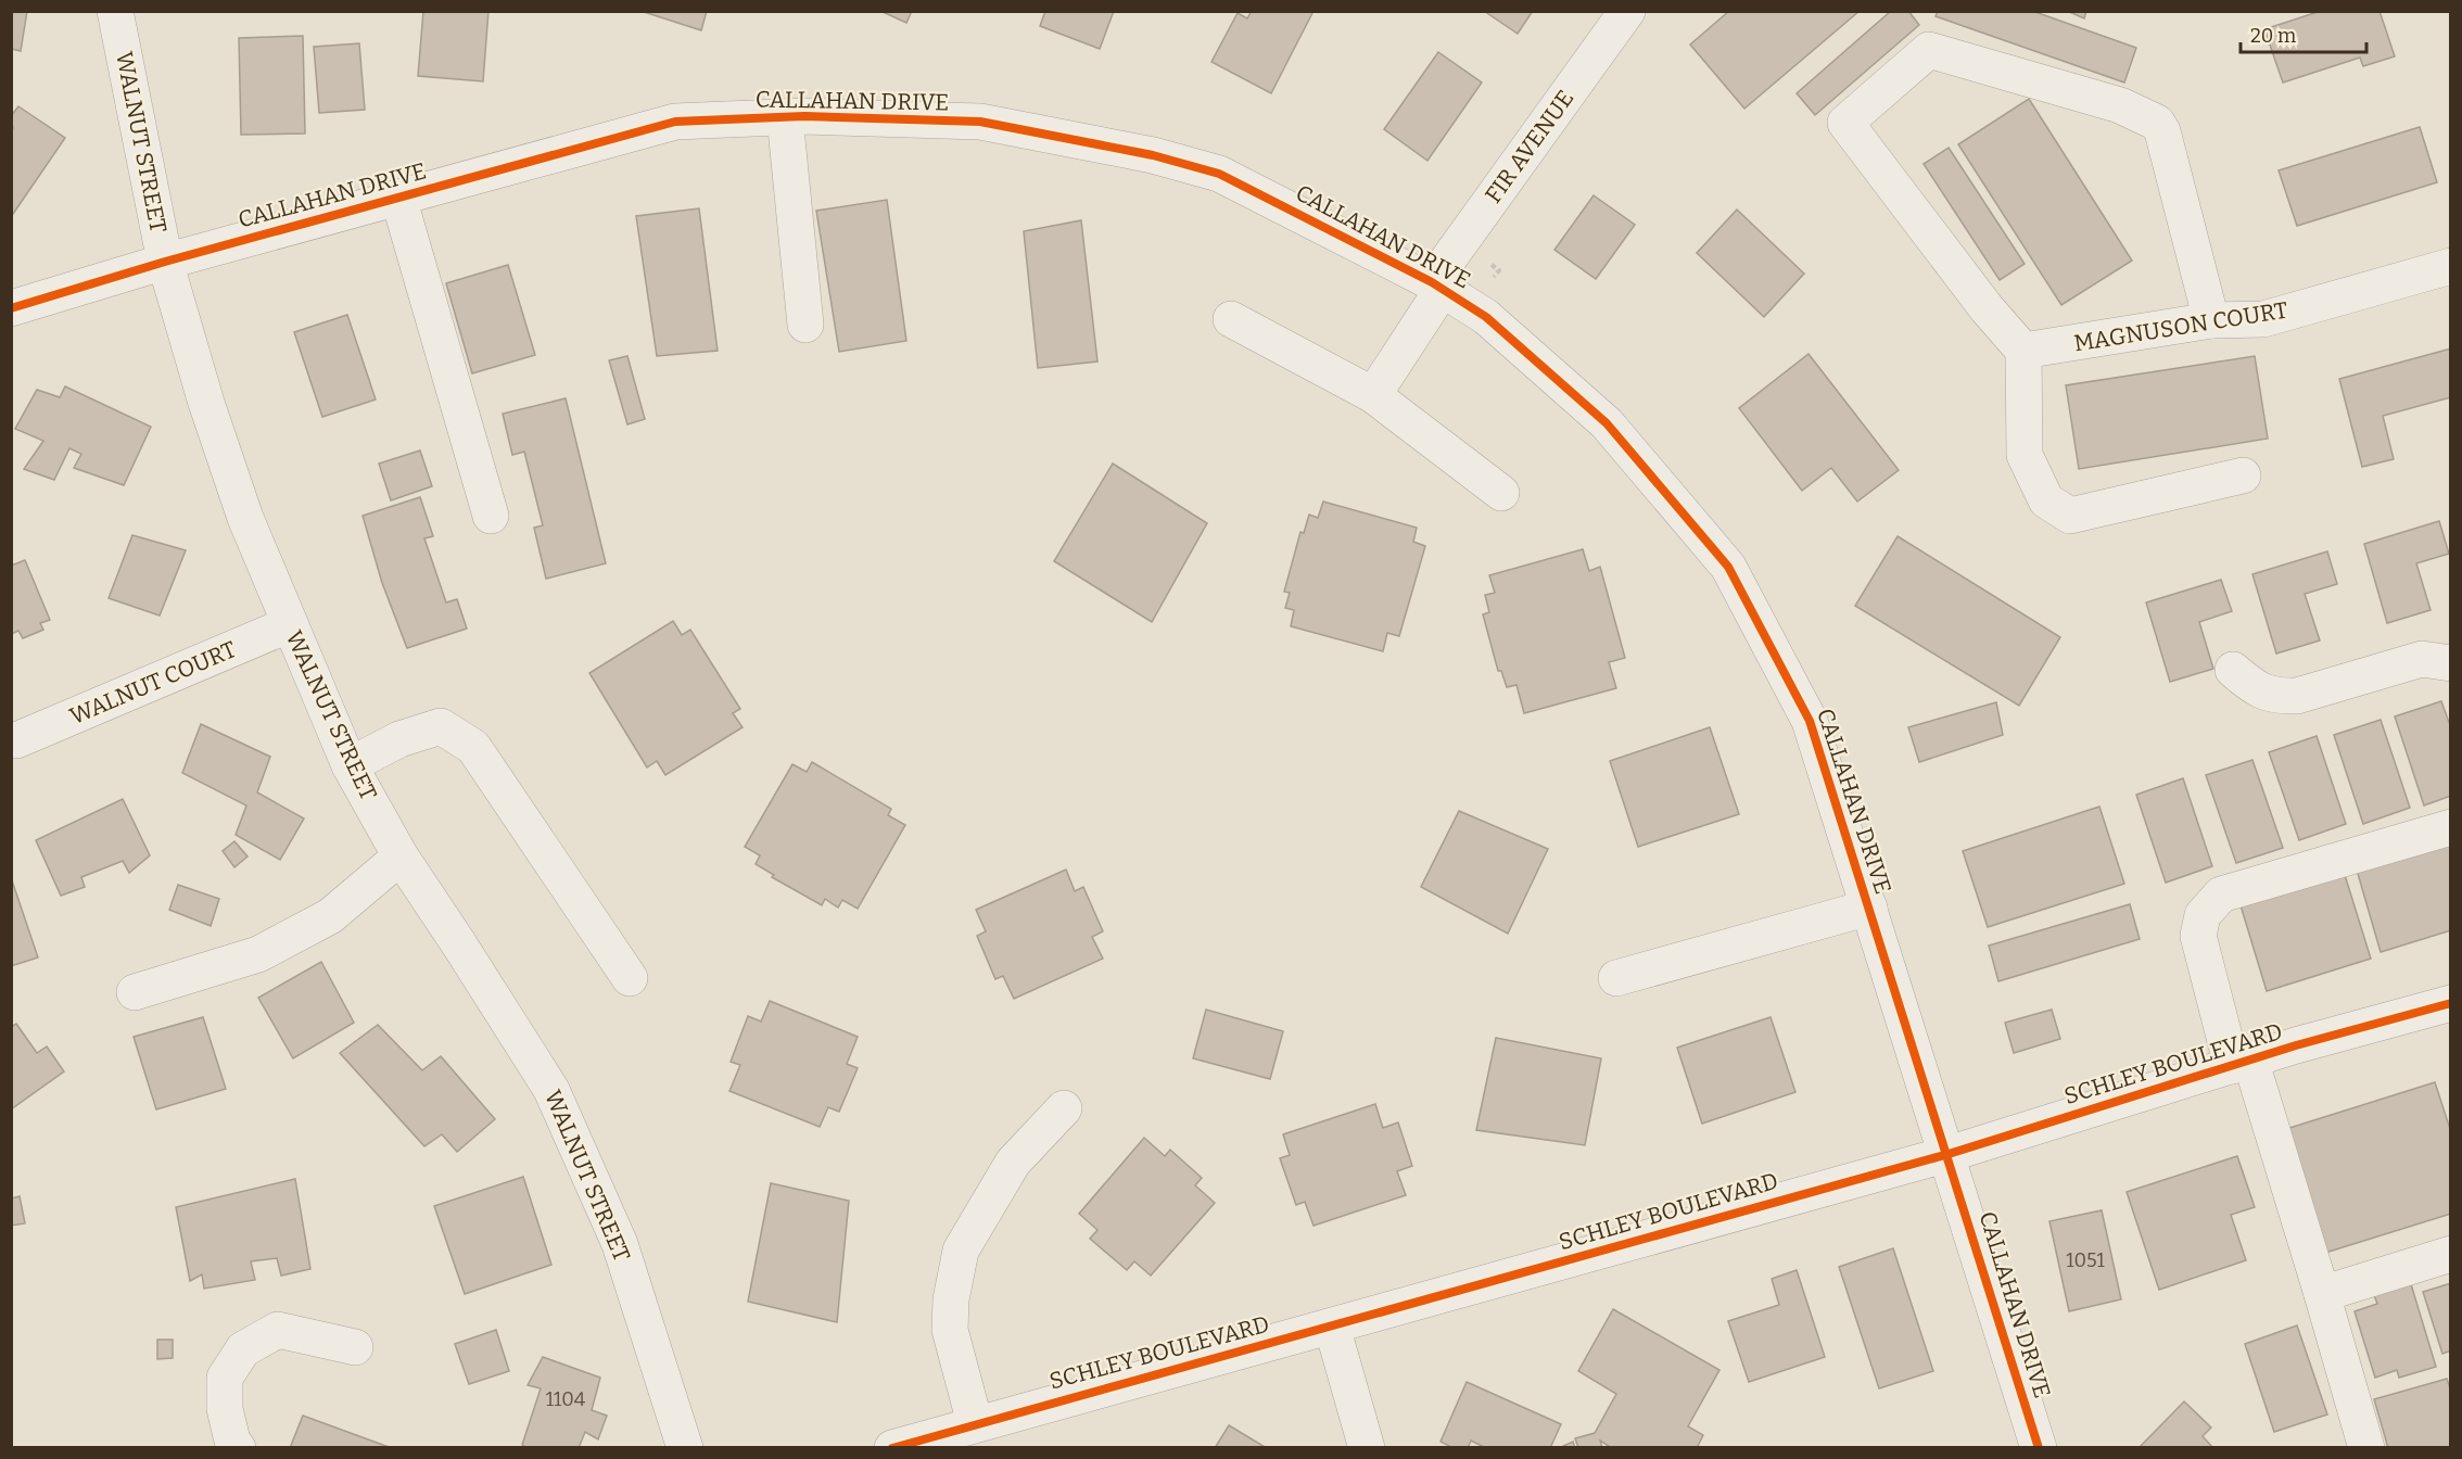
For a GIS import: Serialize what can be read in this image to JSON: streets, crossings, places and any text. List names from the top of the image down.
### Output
{
  "streets": {
    "street": [
      "CALLAHAN DRIVE",
      "WALNUT STREET",
      "FIR AVENUE",
      "MAGNUSON COURT",
      "WALNUT COURT",
      "SCHLEY BOULEVARD"
    ]
  },
  "crossings": [
    ["CALLAHAN DRIVE", "WALNUT STREET"],
    ["CALLAHAN DRIVE", "FIR AVENUE"],
    ["CALLAHAN DRIVE", "SCHLEY BOULEVARD"],
    ["WALNUT STREET", "WALNUT COURT"]
  ],
  "house_numbers": ["1051", "1104"],
  "scale_bar": "20 m"
}
